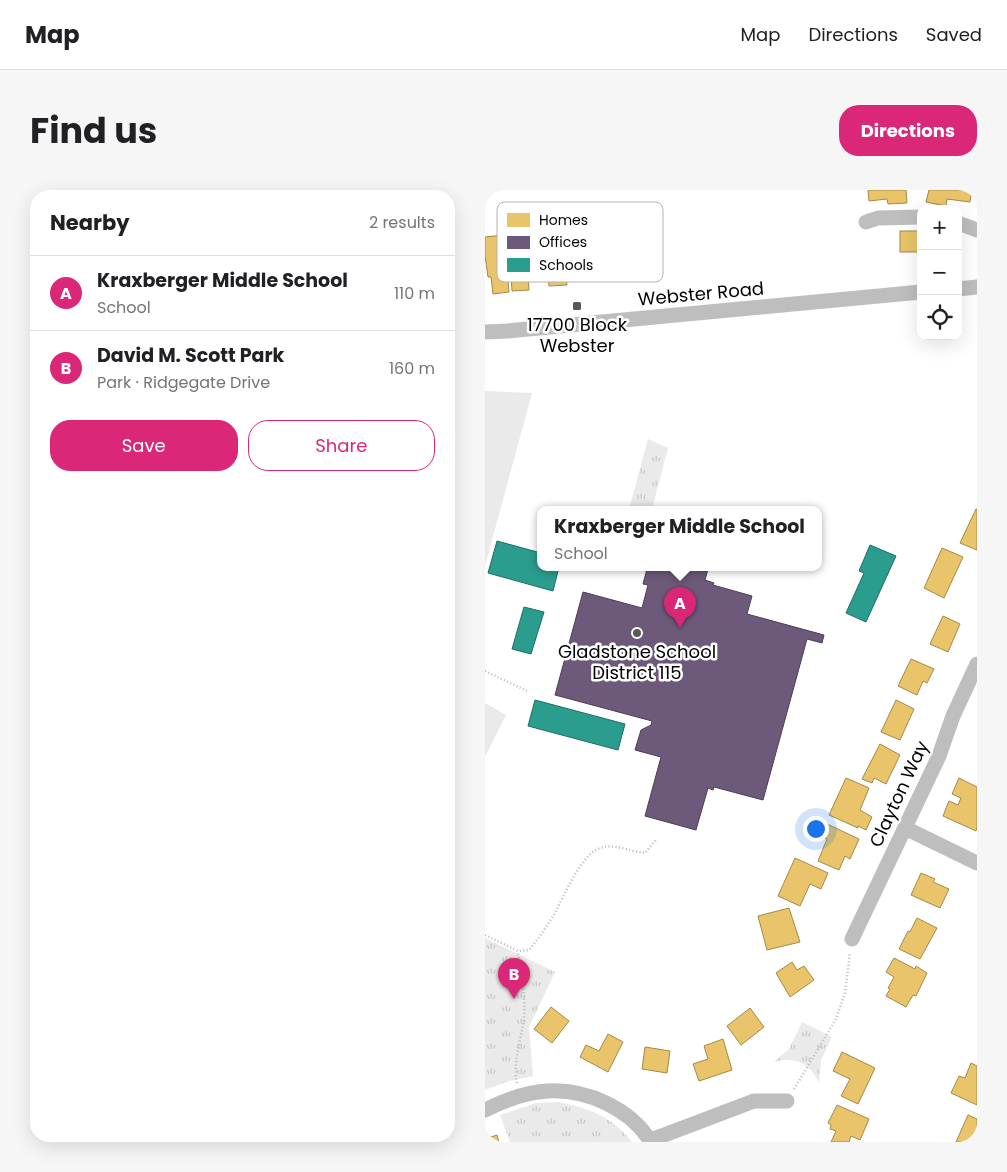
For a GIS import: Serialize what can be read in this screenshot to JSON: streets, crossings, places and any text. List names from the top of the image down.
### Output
{
  "streets": {
    "street": ["Webster Road", "Clayton Way"]
  },
  "places": {
    "transit": ["17700 Block Webster"],
    "other": ["Gladstone School District 115"]
  },
  "legend": ["Homes", "Offices", "Schools"],
  "page": {
    "header": "Map",
    "nav": ["Map", "Directions", "Saved"],
    "title": "Find us",
    "buttons": [
      "Directions",
      ["Save", "Share"]
    ],
    "heading": ["Nearby", "2 results"],
    "map_buttons": ["+", "−"],
    "list": [
      {
        "mark": "A",
        "name": "Kraxberger Middle School",
        "note": "School",
        "value": "110 m"
      },
      {
        "mark": "B",
        "name": "David M. Scott Park",
        "note": "Park · Ridgegate Drive",
        "value": "160 m"
      }
    ],
    "popup": ["Kraxberger Middle School", "School"],
    "pins": ["A", "B"]
  }
}
